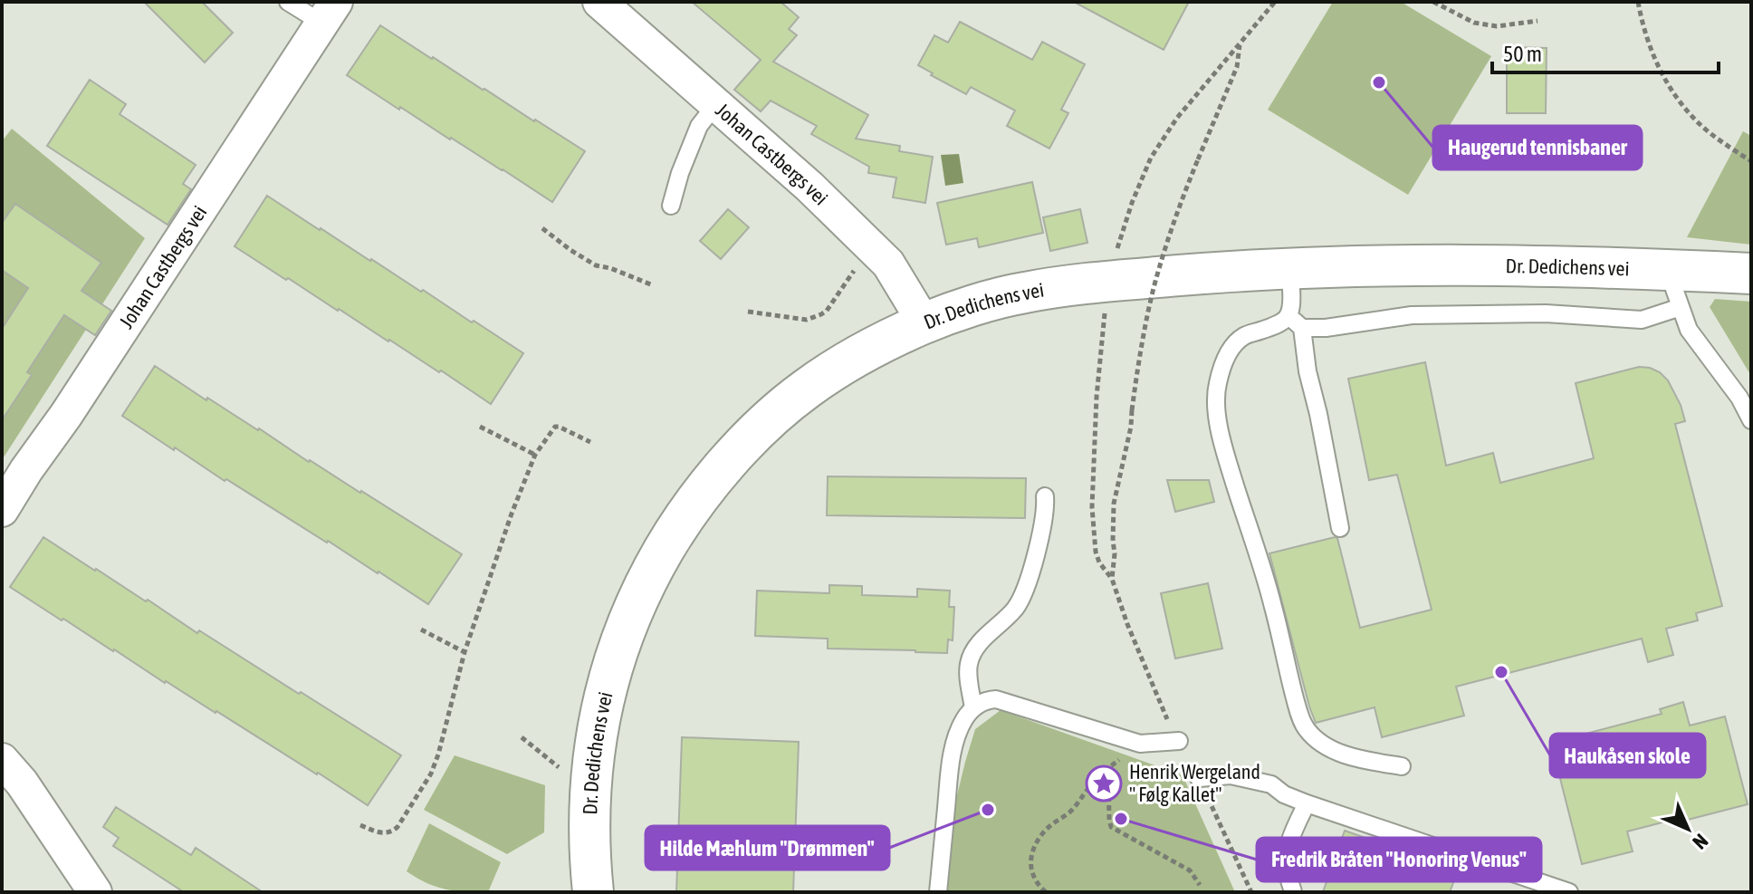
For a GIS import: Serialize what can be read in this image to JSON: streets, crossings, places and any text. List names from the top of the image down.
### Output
{
  "streets": {
    "street": ["Johan Castbergs vei", "Dr. Dedichens vei"]
  },
  "crossings": [
    ["Johan Castbergs vei", "Dr. Dedichens vei"]
  ],
  "places": {
    "other": [
      "Haugerud tennisbaner",
      "Haukåsen skole",
      "Hilde Mæhlum \"Drømmen\"",
      "Fredrik Bråten \"Honoring Venus\""
    ],
    "place": ["Henrik Wergeland \" Følg Kallet\""]
  },
  "scale_bar": "50 m",
  "north": "bottom right"
}
